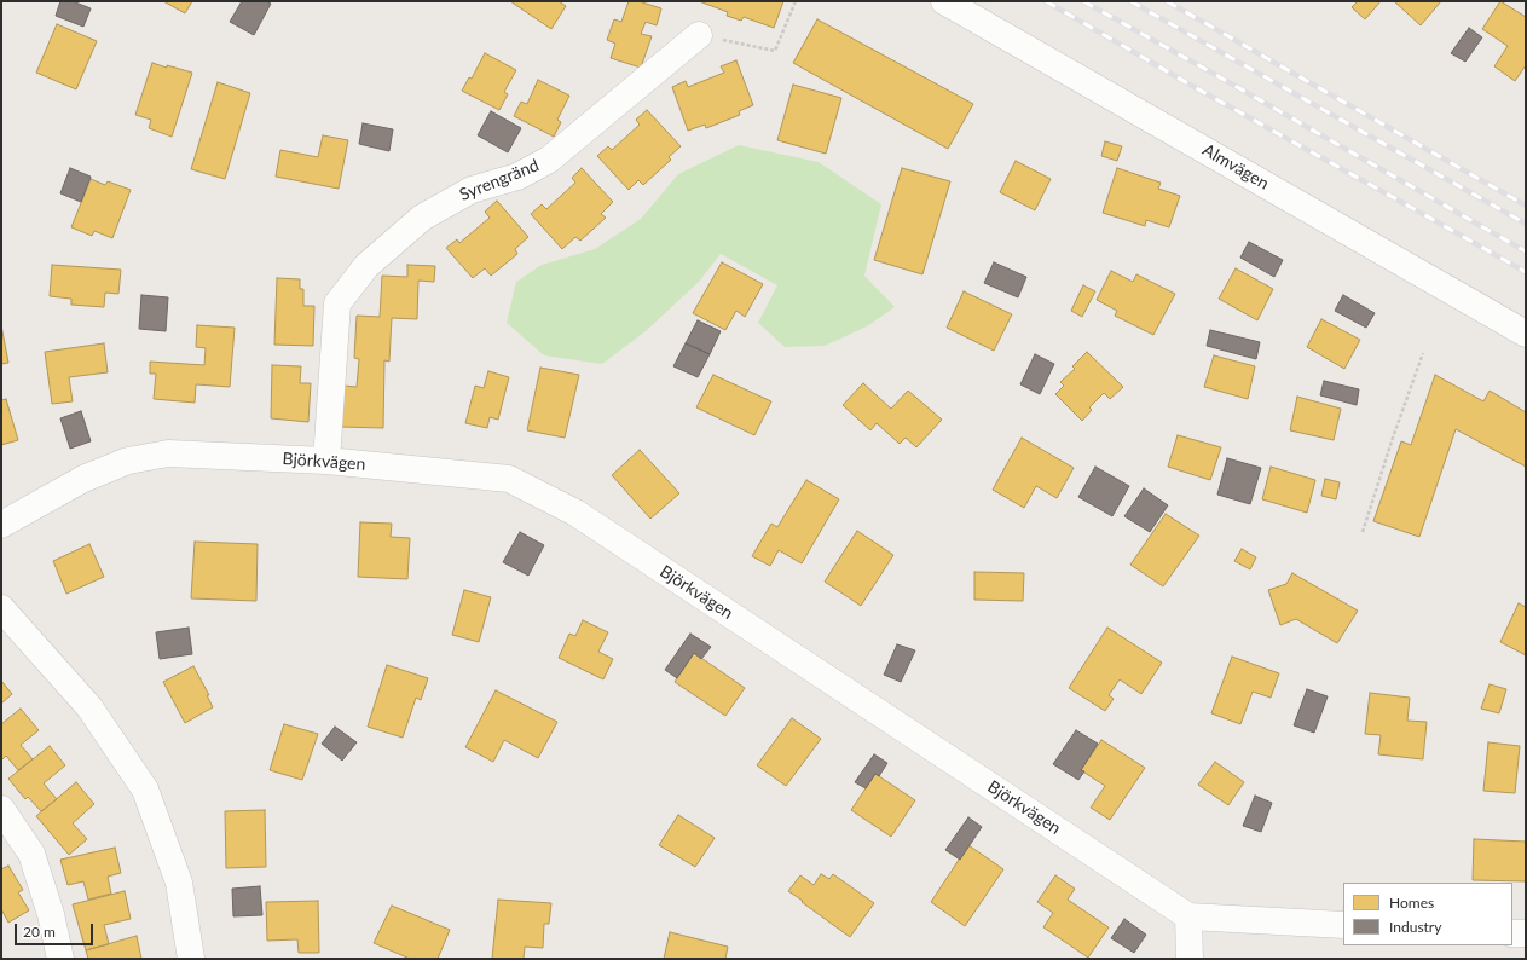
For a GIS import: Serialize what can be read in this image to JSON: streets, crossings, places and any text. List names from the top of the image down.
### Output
{
  "streets": {
    "street": ["Almvägen", "Syrengränd", "Björkvägen"]
  },
  "crossings": [
    ["Syrengränd", "Björkvägen"]
  ],
  "legend": ["Homes", "Industry"],
  "scale_bar": "20 m"
}
